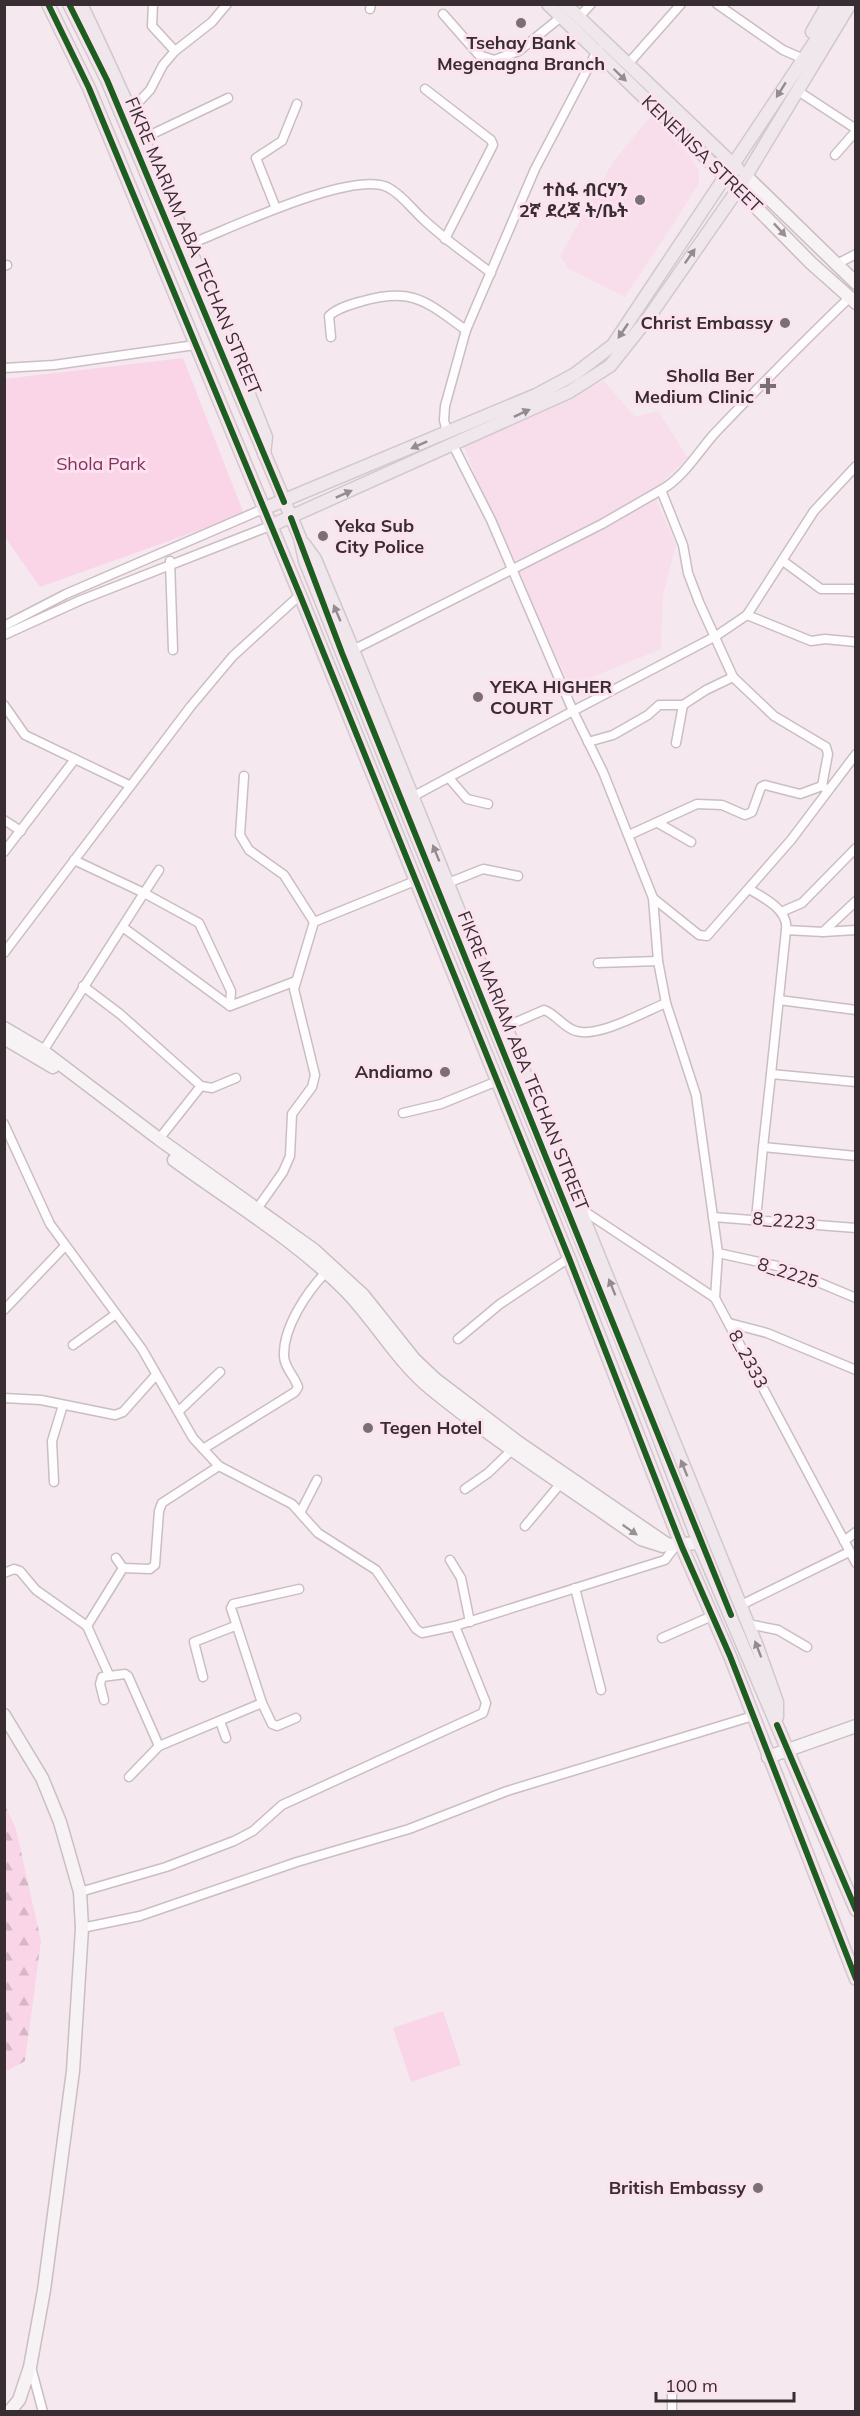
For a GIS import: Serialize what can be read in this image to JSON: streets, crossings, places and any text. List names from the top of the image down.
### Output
{
  "streets": {
    "main road": ["KENENISA STREET", "FIKRE MARIAM ABA TECHAN STREET"],
    "street": ["8_2223", "8_2225", "8_2333"]
  },
  "parks": ["Shola Park"],
  "places": {
    "other": [
      "Tsehay Bank Megenagna Branch",
      "ተስፋ ብርሃን 2ኛ ደረጃ ት/ቤት",
      "Christ Embassy",
      "Yeka Sub City Police",
      "YEKA HIGHER COURT",
      "Andiamo",
      "Tegen Hotel",
      "British Embassy"
    ],
    "health": ["Sholla Ber Medium Clinic"]
  },
  "scale_bar": "100 m"
}
